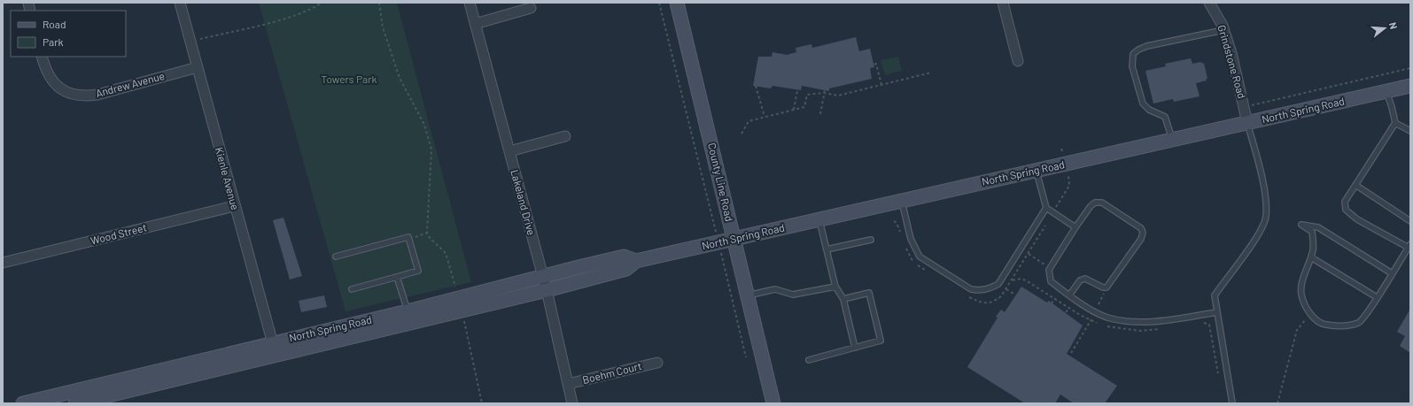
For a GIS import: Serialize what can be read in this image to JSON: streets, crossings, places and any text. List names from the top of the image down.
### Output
{
  "streets": {
    "main road": ["North Spring Road", "County Line Road"],
    "street": [
      "Grindstone Road",
      "Andrew Avenue",
      "Kienle Avenue",
      "Lakeland Drive",
      "Wood Street",
      "Boehm Court"
    ]
  },
  "crossings": [
    ["Grindstone Road", "North Spring Road"],
    ["Andrew Avenue", "Kienle Avenue"],
    ["North Spring Road", "Kienle Avenue"],
    ["North Spring Road", "County Line Road"],
    ["North Spring Road", "Lakeland Drive"],
    ["Kienle Avenue", "Wood Street"],
    ["Lakeland Drive", "Boehm Court"]
  ],
  "parks": ["Towers Park"],
  "legend": ["Road", "Park"],
  "north": "right"
}
